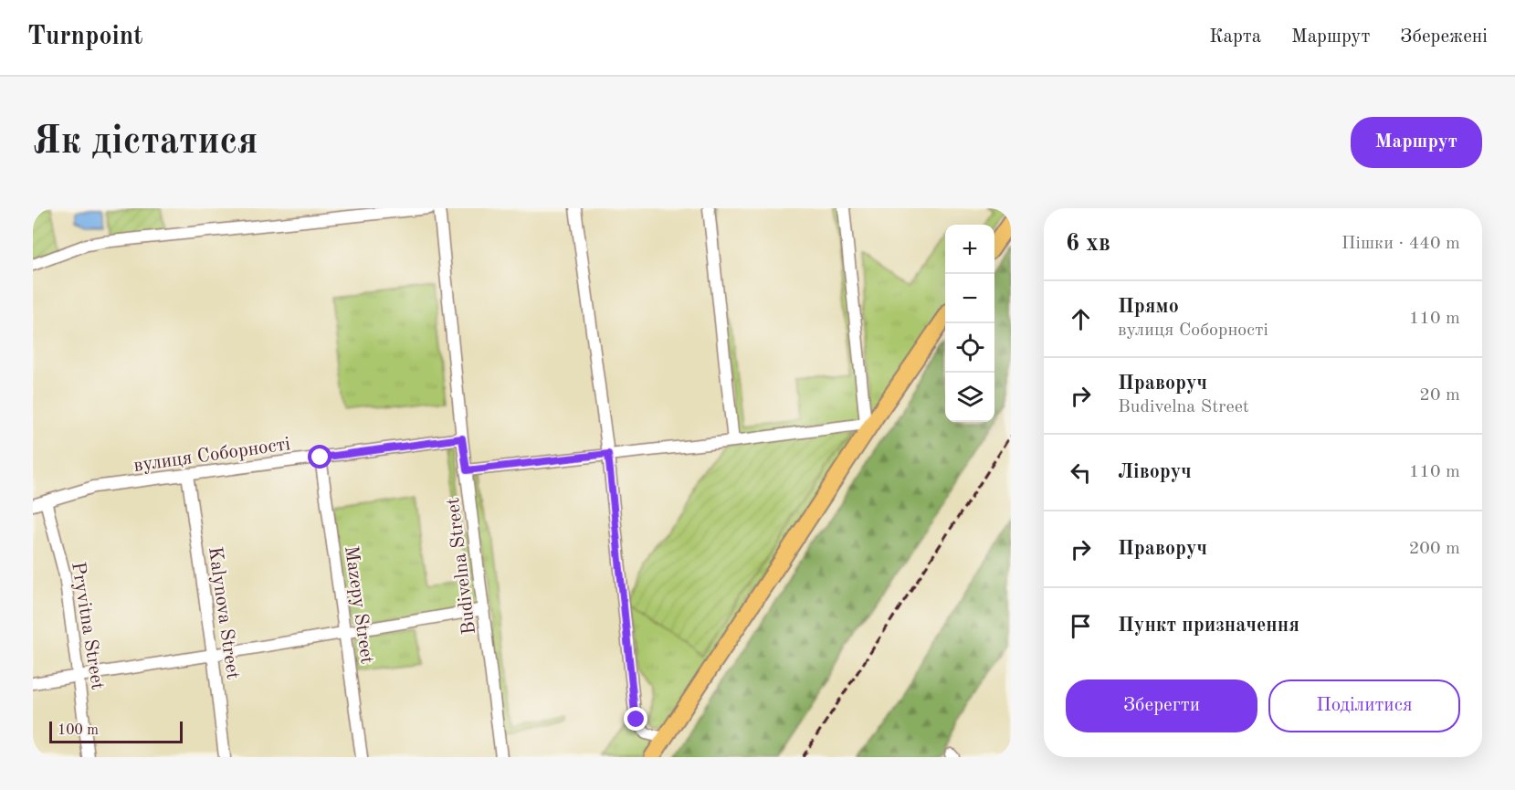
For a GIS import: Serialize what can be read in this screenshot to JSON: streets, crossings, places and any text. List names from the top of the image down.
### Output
{
  "streets": {
    "street": [
      "вулиця Соборності",
      "Budivelna Street",
      "Mazepy Street",
      "Kalynova Street",
      "Pryvitna Street"
    ]
  },
  "crossings": [
    ["вулиця Соборності", "Budivelna Street"],
    ["вулиця Соборності", "Mazepy Street"],
    ["вулиця Соборності", "Kalynova Street"],
    ["вулиця Соборності", "Pryvitna Street"]
  ],
  "scale_bar": "100 m",
  "page": {
    "header": "Turnpoint",
    "nav": ["Карта", "Маршрут", "Збережені"],
    "buttons": [
      "Маршрут",
      ["Зберегти", "Поділитися"]
    ],
    "title": "Як дістатися",
    "heading": ["6 хв", "Пішки · 440 m"],
    "map_buttons": ["+", "−"],
    "list": [
      ["Прямо", "вулиця Соборності", "110 m"],
      ["Праворуч", "Budivelna Street", "20 m"],
      ["Ліворуч", "110 m"],
      ["Праворуч", "200 m"],
      "Пункт призначення"
    ],
    "scale": "100 m"
  }
}
